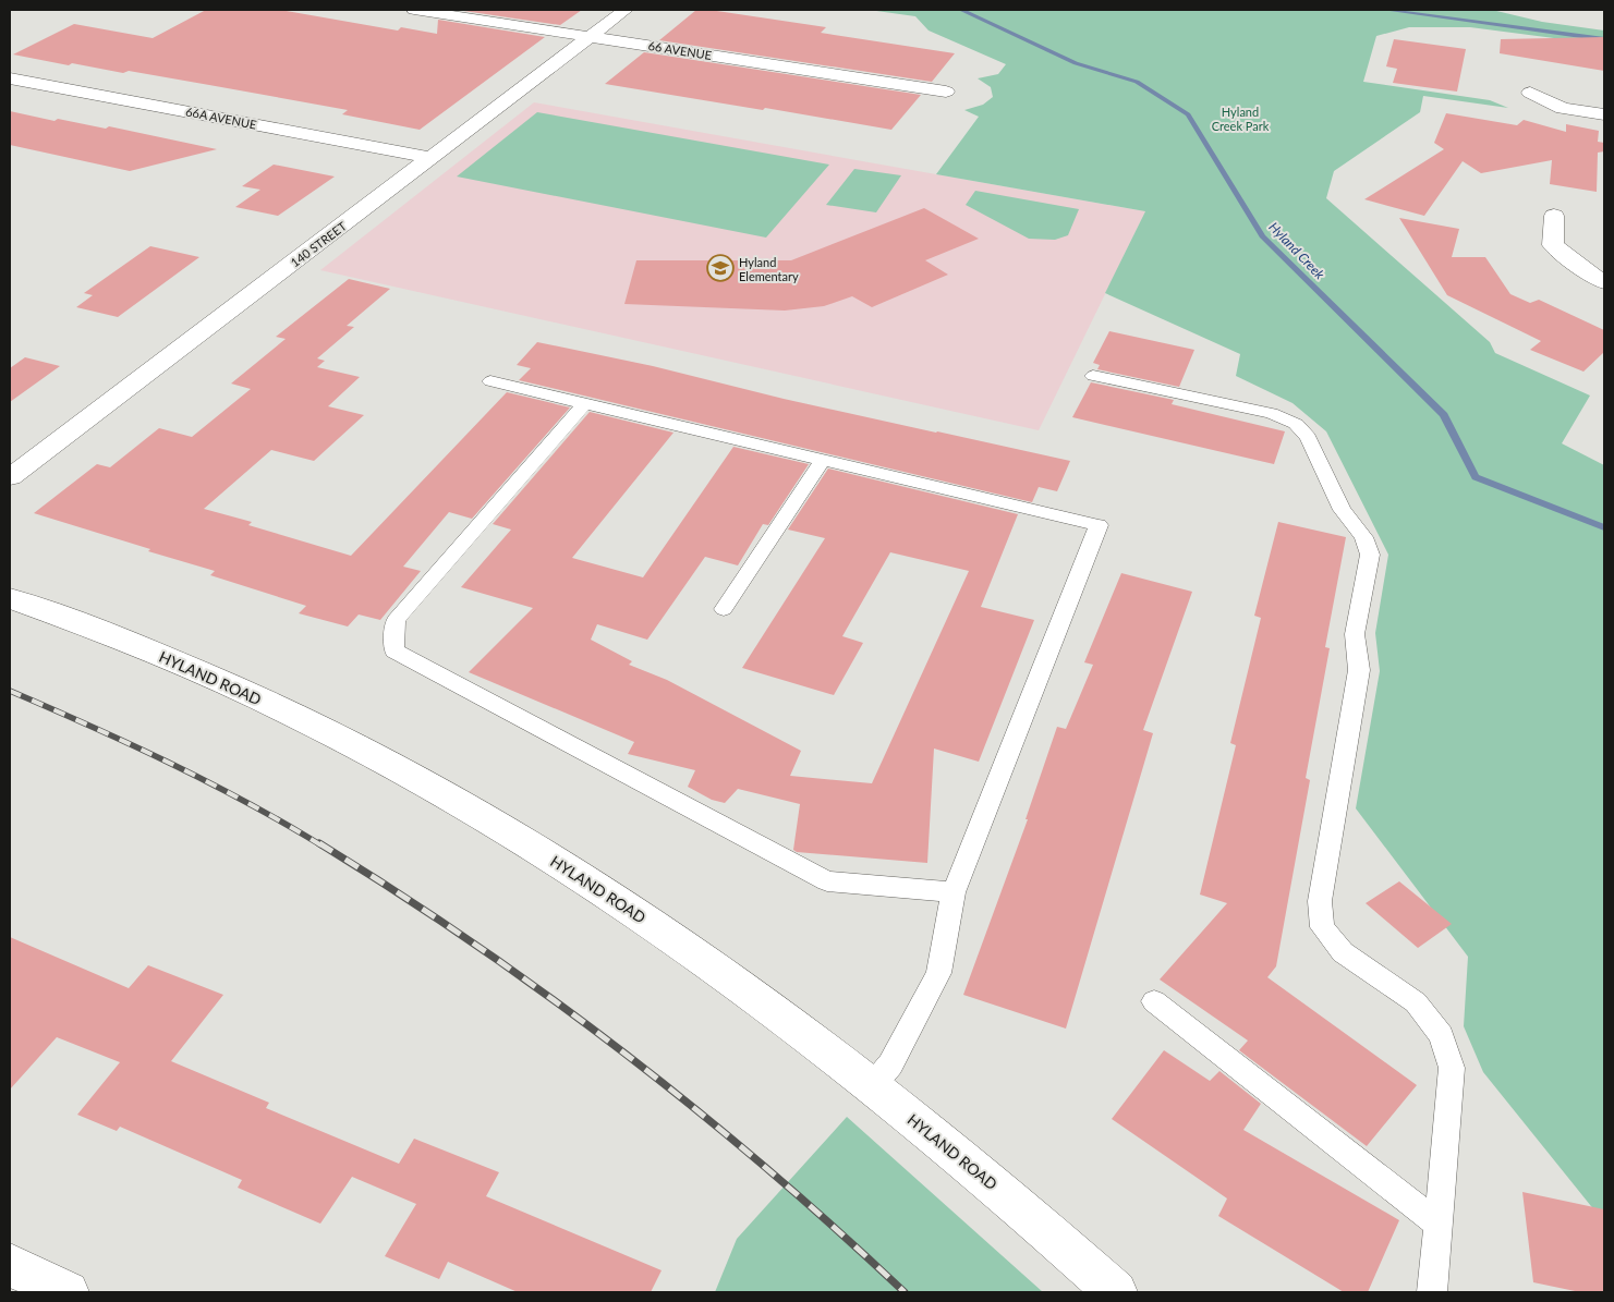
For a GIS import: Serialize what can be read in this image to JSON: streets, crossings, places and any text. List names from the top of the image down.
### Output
{
  "streets": {
    "street": [
      "66 AVENUE",
      "66A AVENUE",
      "140 STREET",
      "HYLAND ROAD"
    ]
  },
  "crossings": [
    ["66 AVENUE", "140 STREET"],
    ["66A AVENUE", "140 STREET"]
  ],
  "water": ["Hyland Creek"],
  "parks": ["Hyland Creek Park"],
  "places": {
    "school or university": ["Hyland Elementary"]
  }
}
